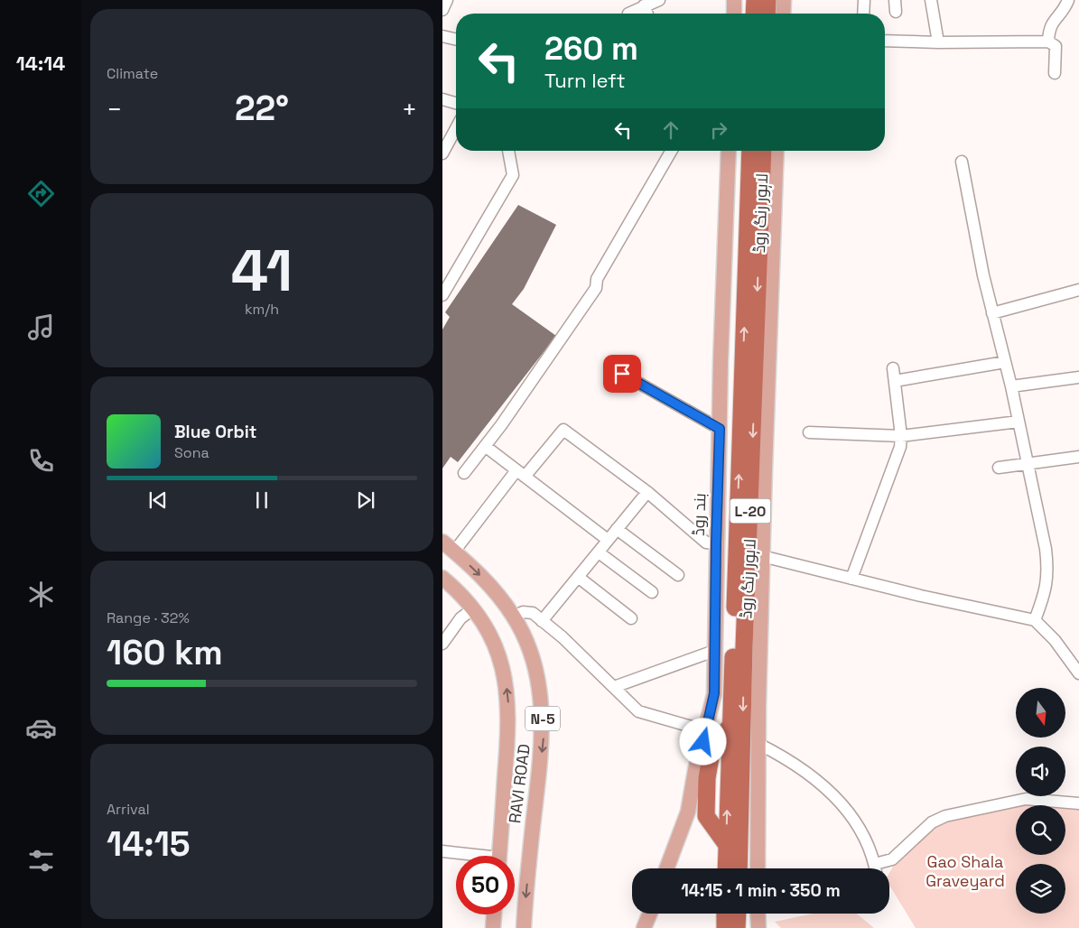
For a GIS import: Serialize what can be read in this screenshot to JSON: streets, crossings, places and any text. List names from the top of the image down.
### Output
{
  "streets": {
    "highway": ["لاہور رنگ روڈ", "L-20"],
    "main road": ["بند روڈ", "N-5", "RAVI ROAD"]
  },
  "parks": ["Gao Shala Graveyard"],
  "north": "bottom",
  "page": {
    "tabs": "14:14",
    "tile": [
      "Climate",
      ["41", "km/h"],
      ["Range · 32%", "160 km"],
      ["Arrival", "14:15"]
    ],
    "turn": ["260 m", "Turn left"],
    "heat": ["−", "22°", "+"],
    "song": ["Blue Orbit", "Sona"],
    "limit": "50",
    "trip": "14:15 · 1 min · 350 m"
  }
}
